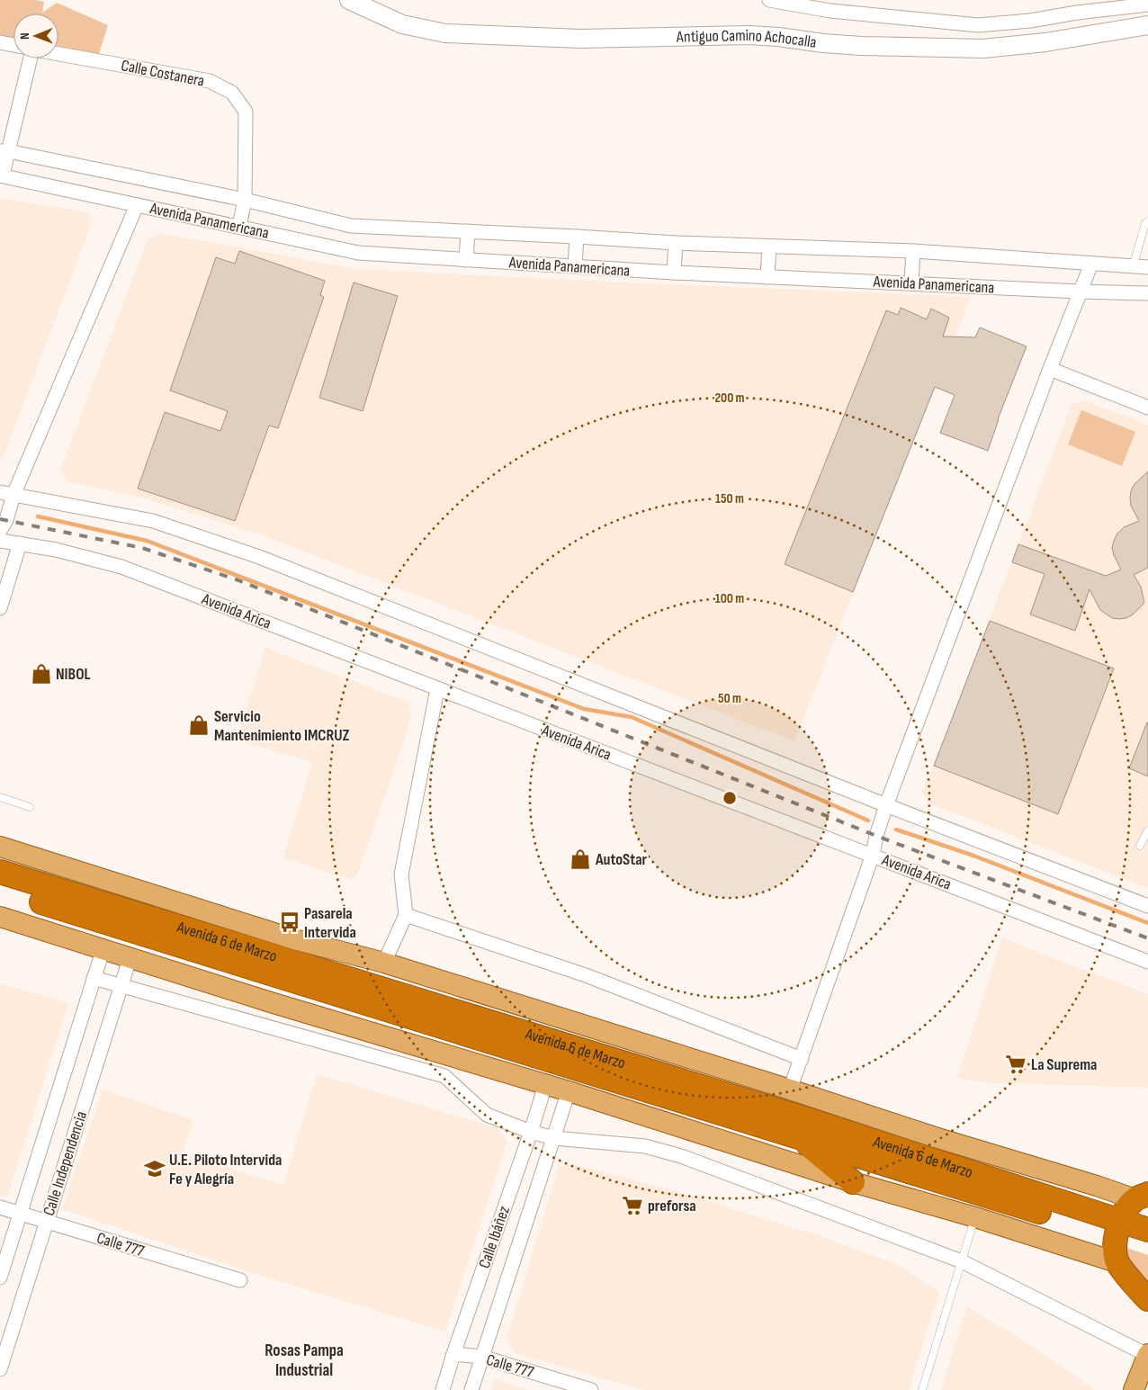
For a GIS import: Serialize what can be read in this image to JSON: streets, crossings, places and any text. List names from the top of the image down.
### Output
{
  "streets": {
    "highway": ["Avenida 6 de Marzo"],
    "main road": ["Antiguo Camino Achocalla"],
    "street": [
      "Calle Costanera",
      "Avenida Panamericana",
      "Avenida Arica",
      "Calle Independencia",
      "Calle Ibáñez",
      "Calle 777"
    ]
  },
  "crossings": [
    ["Calle Costanera", "Avenida Panamericana"],
    ["Calle Independencia", "Calle 777"],
    ["Calle Ibáñez", "Calle 777"]
  ],
  "districts": ["Rosas Pampa Industrial"],
  "places": {
    "shop": ["NIBOL", "Servicio Mantenimiento IMCRUZ", "AutoStar"],
    "bus stop": ["Pasarela Intervida"],
    "supermarket": ["La Suprema", "preforsa"],
    "school or university": ["U.E. Piloto Intervida Fe y Alegría"]
  },
  "north": "left",
  "rings": [
    "200 m",
    "150 m",
    "100 m",
    "50 m"
  ]
}
